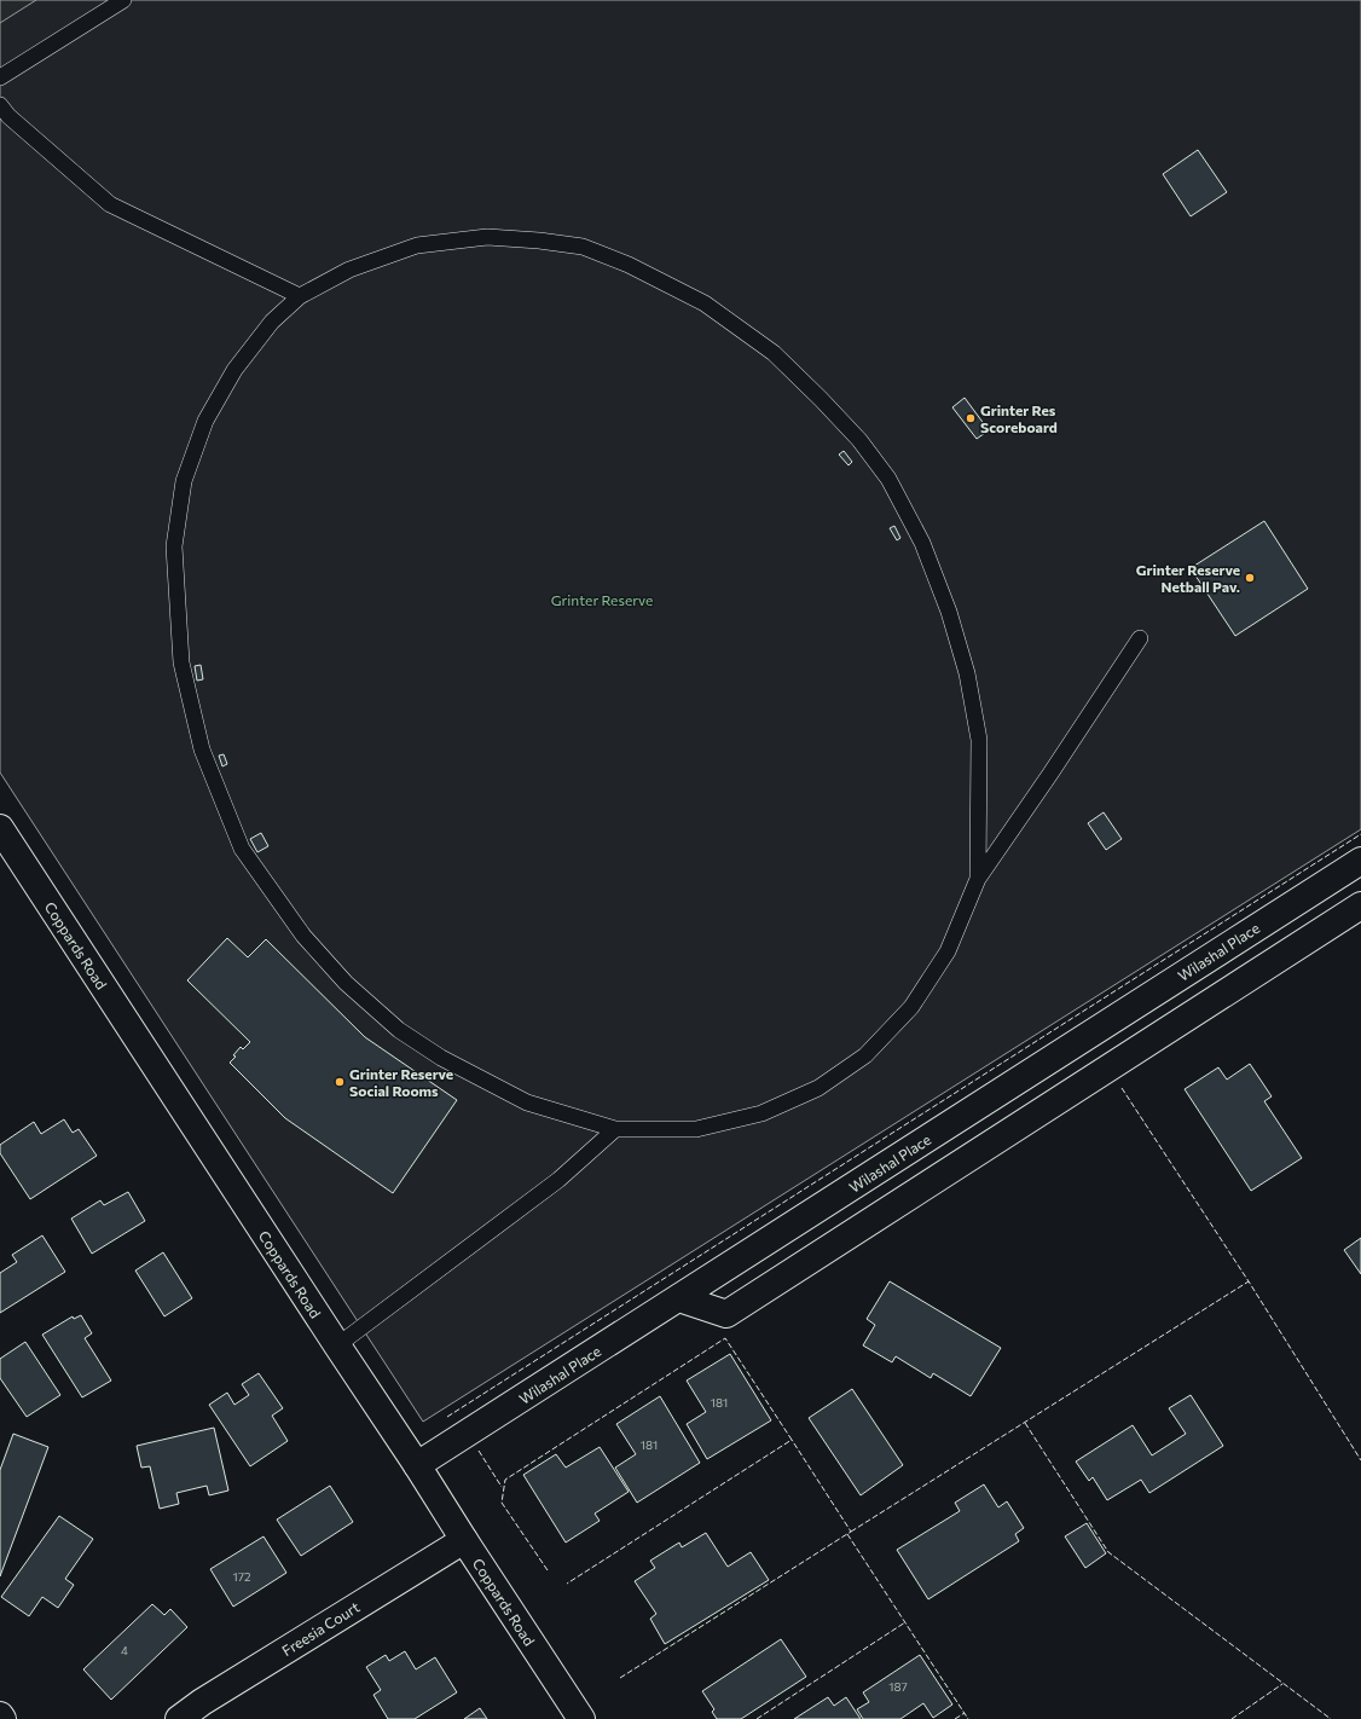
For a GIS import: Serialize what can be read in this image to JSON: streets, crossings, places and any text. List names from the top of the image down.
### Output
{
  "streets": {
    "street": ["Coppards Road", "Wilashal Place", "Freesia Court"]
  },
  "crossings": [
    ["Coppards Road", "Wilashal Place"],
    ["Coppards Road", "Freesia Court"]
  ],
  "parks": ["Grinter Reserve"],
  "places": ["Grinter Res Scoreboard", "Grinter Reserve Netball Pav.", "Grinter Reserve Social Rooms"],
  "house_numbers": [
    "181",
    "181",
    "172",
    "4",
    "187"
  ]
}
